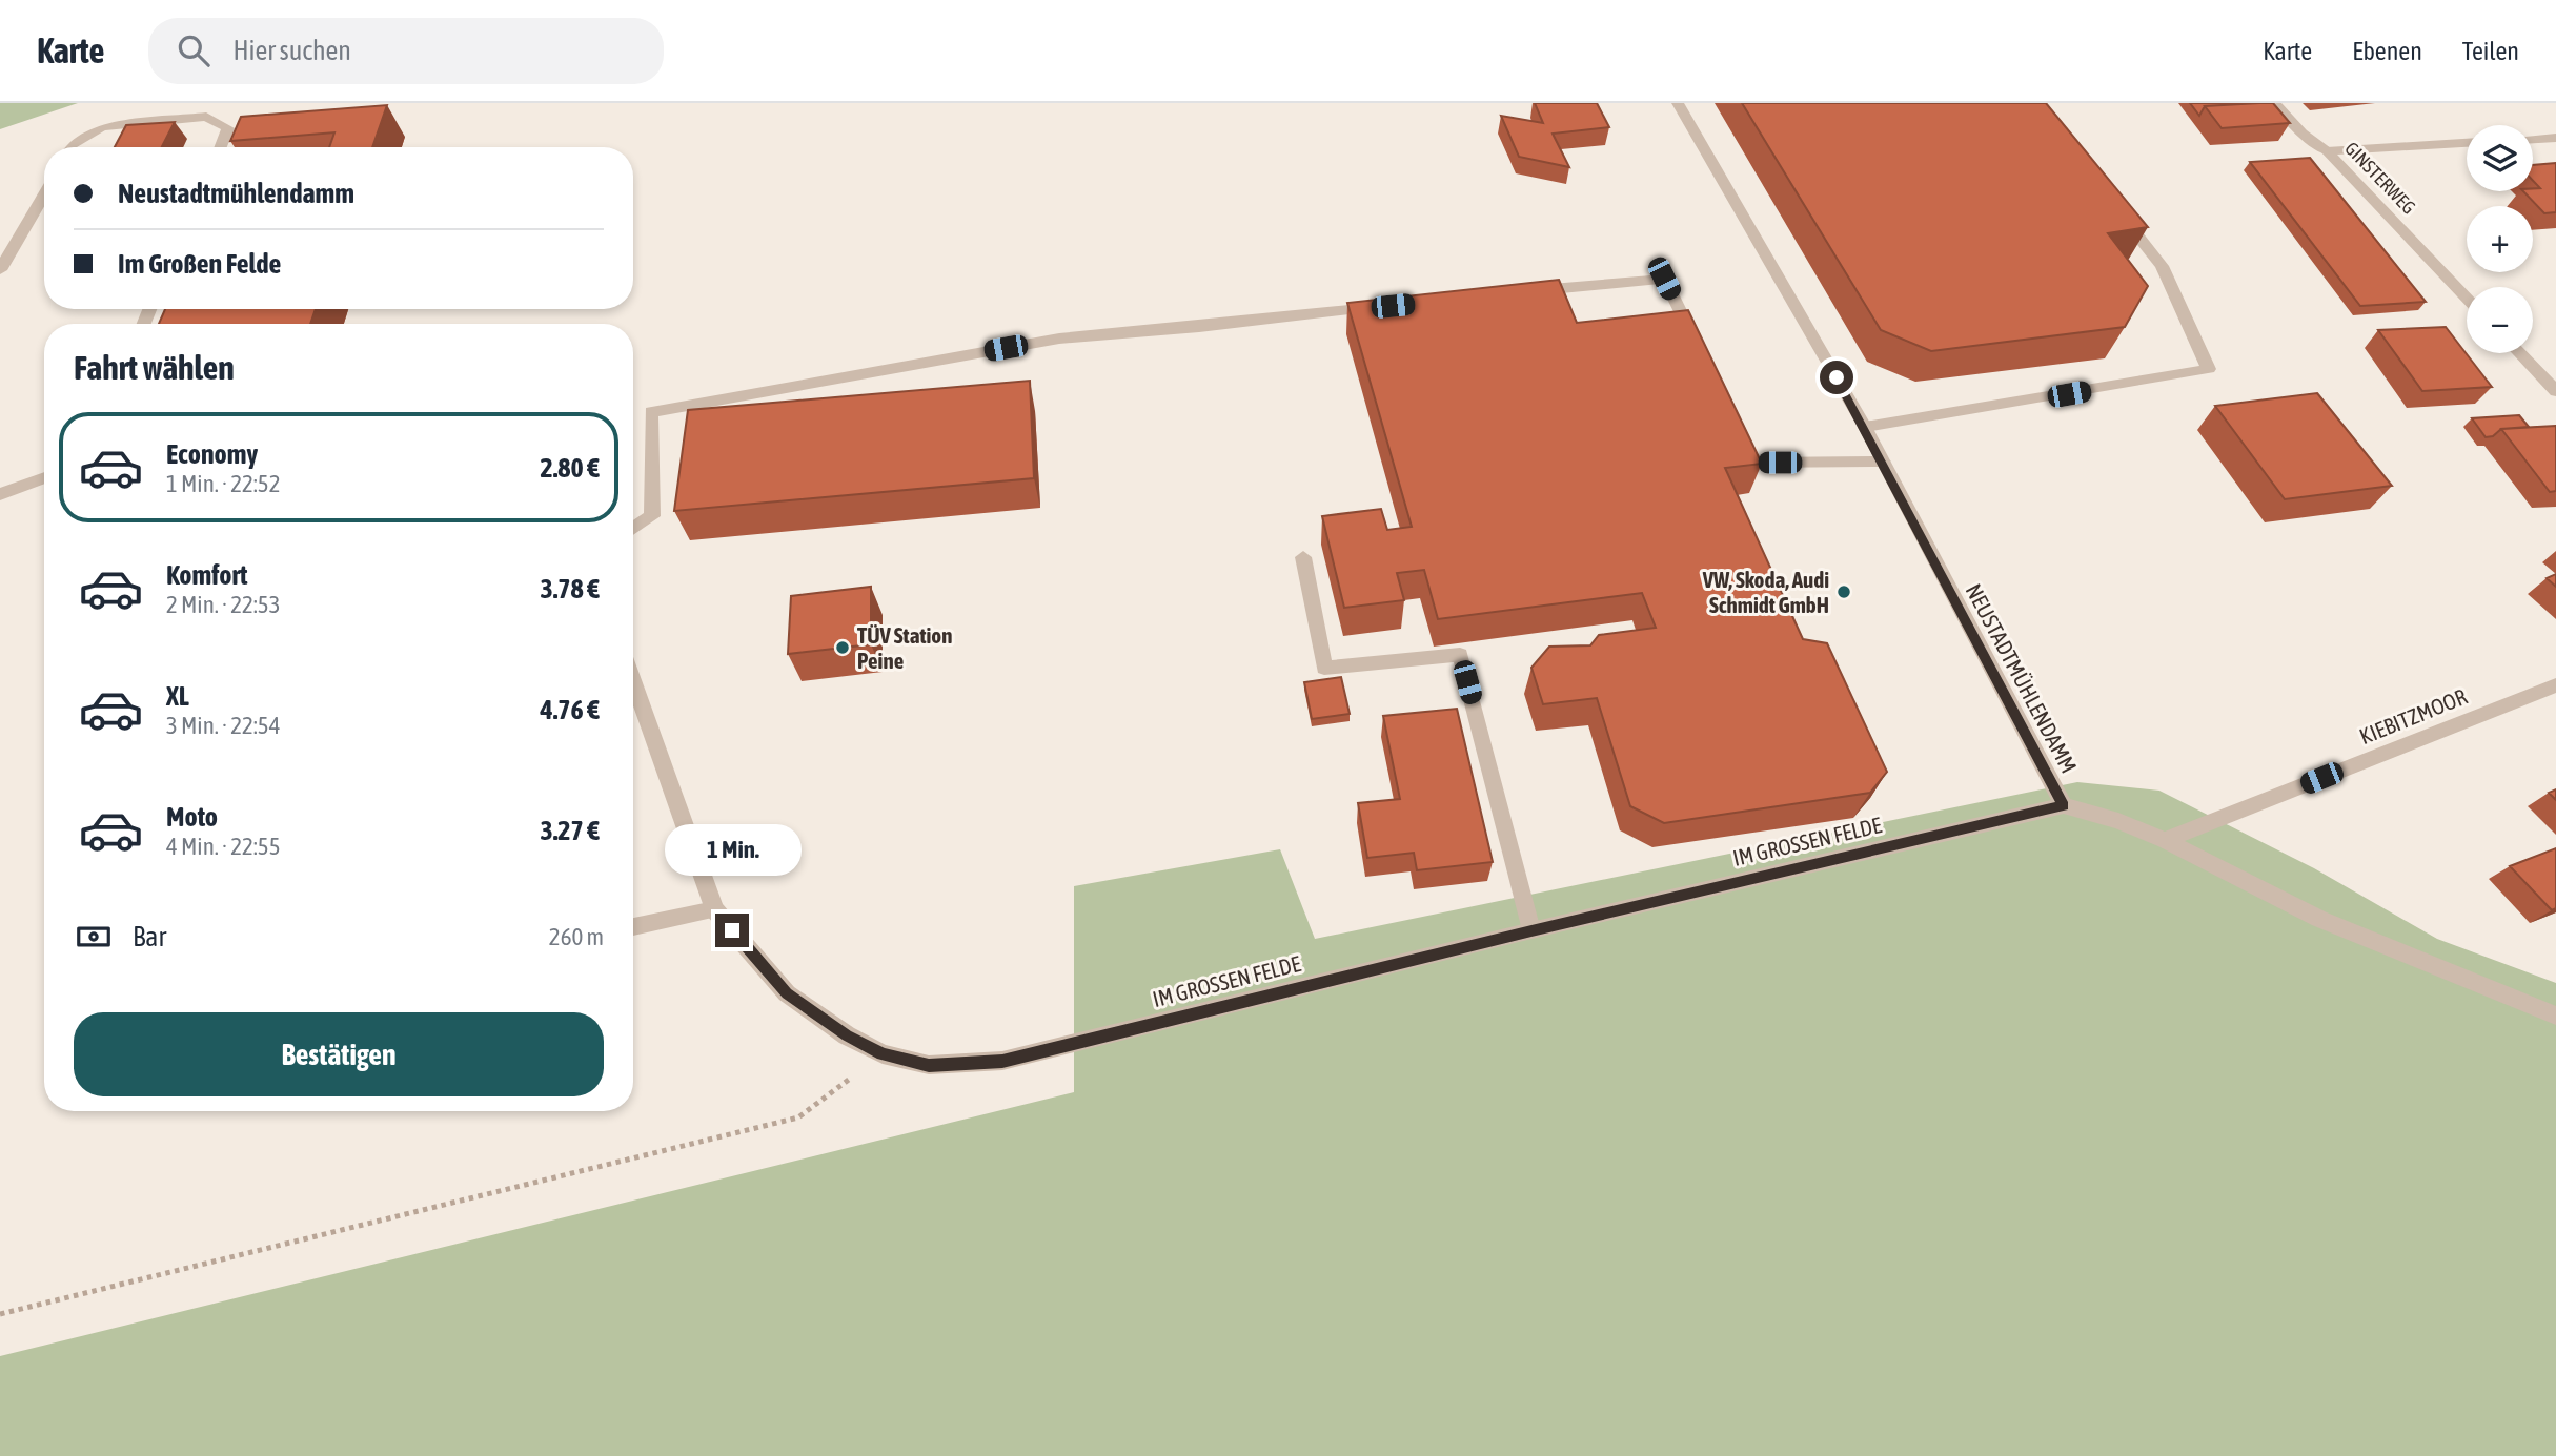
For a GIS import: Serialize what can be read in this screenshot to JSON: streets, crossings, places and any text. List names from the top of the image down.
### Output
{
  "streets": {
    "street": [
      "GINSTERWEG",
      "NEUSTADTMÜHLENDAMM",
      "KIEBITZMOOR",
      "IM GROSSEN FELDE"
    ]
  },
  "crossings": [
    ["NEUSTADTMÜHLENDAMM", "KIEBITZMOOR"],
    ["NEUSTADTMÜHLENDAMM", "IM GROSSEN FELDE"]
  ],
  "places": ["VW, Skoda, Audi Schmidt GmbH", "TÜV Station Peine"],
  "page": {
    "header": "Karte",
    "search": "Hier suchen",
    "nav": ["Karte", "Ebenen", "Teilen"],
    "map_buttons": ["+", "−"],
    "banner": ["Neustadtmühlendamm", "Im Großen Felde"],
    "heading": "Fahrt wählen",
    "list": [
      {
        "name": "Economy",
        "note": "1 Min. · 22:52",
        "value": "2.80 €"
      },
      {
        "name": "Komfort",
        "note": "2 Min. · 22:53",
        "value": "3.78 €"
      },
      {
        "name": "XL",
        "note": "3 Min. · 22:54",
        "value": "4.76 €"
      },
      {
        "name": "Moto",
        "note": "4 Min. · 22:55",
        "value": "3.27 €"
      }
    ],
    "bubble": "1 Min.",
    "pay": ["Bar", "260 m"],
    "buttons": "Bestätigen"
  }
}
